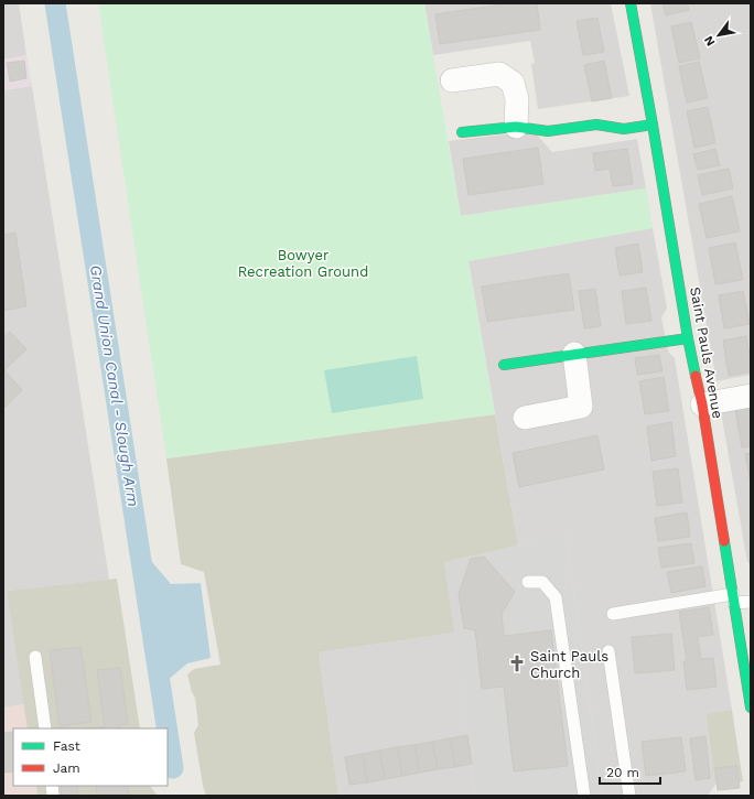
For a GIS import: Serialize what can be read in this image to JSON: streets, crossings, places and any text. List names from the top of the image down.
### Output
{
  "streets": {
    "street": ["Saint Pauls Avenue"]
  },
  "water": ["Grand Union Canal - Slough Arm"],
  "parks": ["Bowyer Recreation Ground"],
  "places": {
    "church": ["Saint Pauls Church"]
  },
  "legend": ["Fast", "Jam"],
  "scale_bar": "20 m",
  "north": "bottom left"
}
